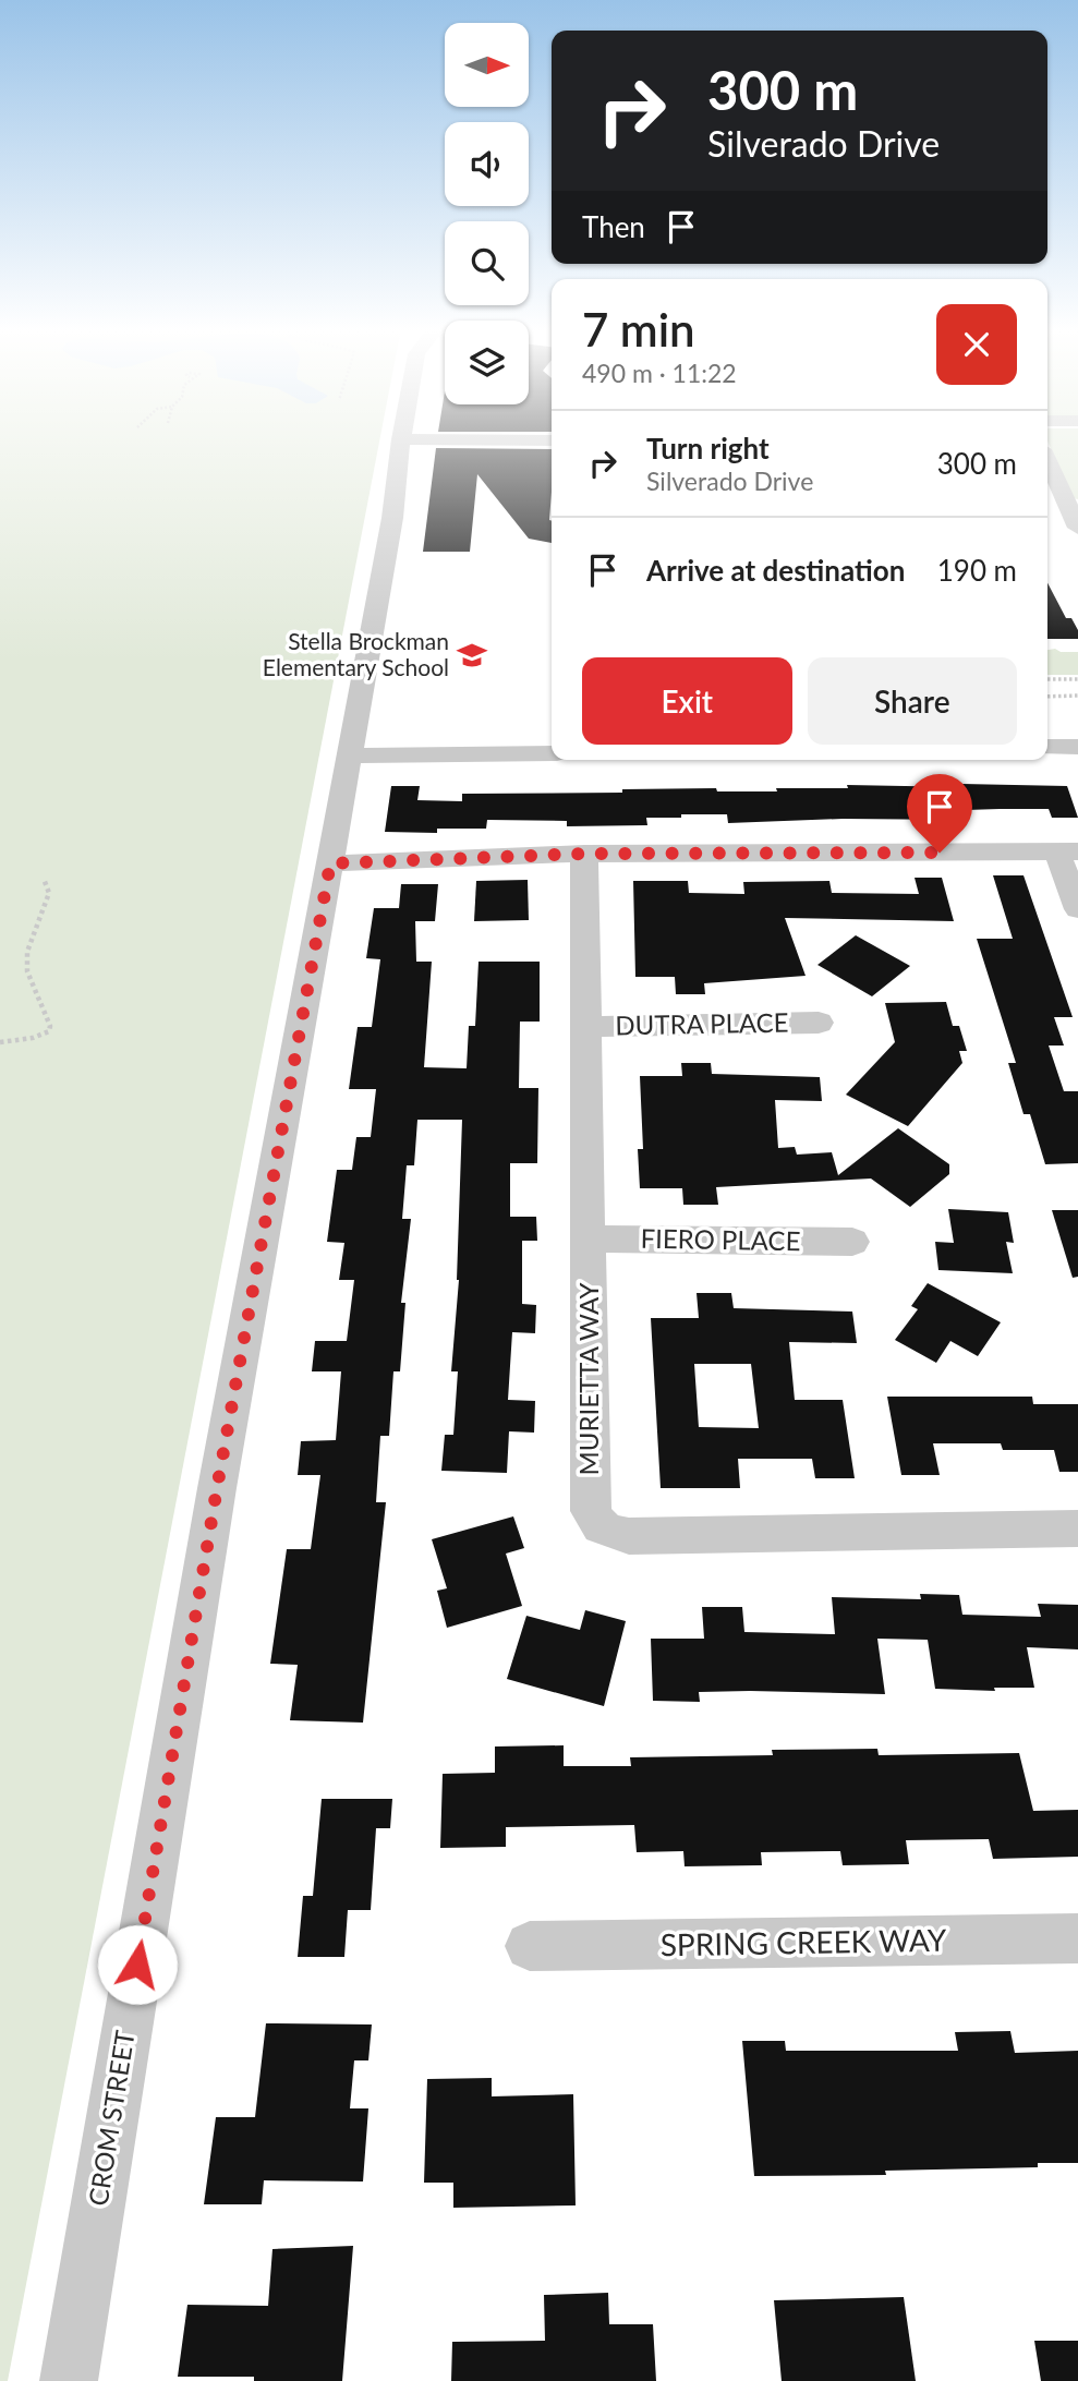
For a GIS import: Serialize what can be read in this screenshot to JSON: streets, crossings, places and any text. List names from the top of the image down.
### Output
{
  "streets": {
    "street": [
      "DUTRA PLACE",
      "FIERO PLACE",
      "MURIETTA WAY",
      "SPRING CREEK WAY",
      "CROM STREET"
    ]
  },
  "crossings": [
    ["DUTRA PLACE", "MURIETTA WAY"],
    ["FIERO PLACE", "MURIETTA WAY"]
  ],
  "places": {
    "school or university": ["Stella Brockman Elementary School"]
  },
  "north": "right",
  "page": {
    "turn": ["300 m", "Silverado Drive"],
    "then": "Then",
    "heading": ["7 min", "490 m · 11:22"],
    "list": [
      {
        "name": "Turn right",
        "note": "Silverado Drive",
        "value": "300 m"
      },
      {
        "name": "Arrive at destination",
        "value": "190 m"
      }
    ],
    "buttons": ["Exit", "Share"]
  }
}
